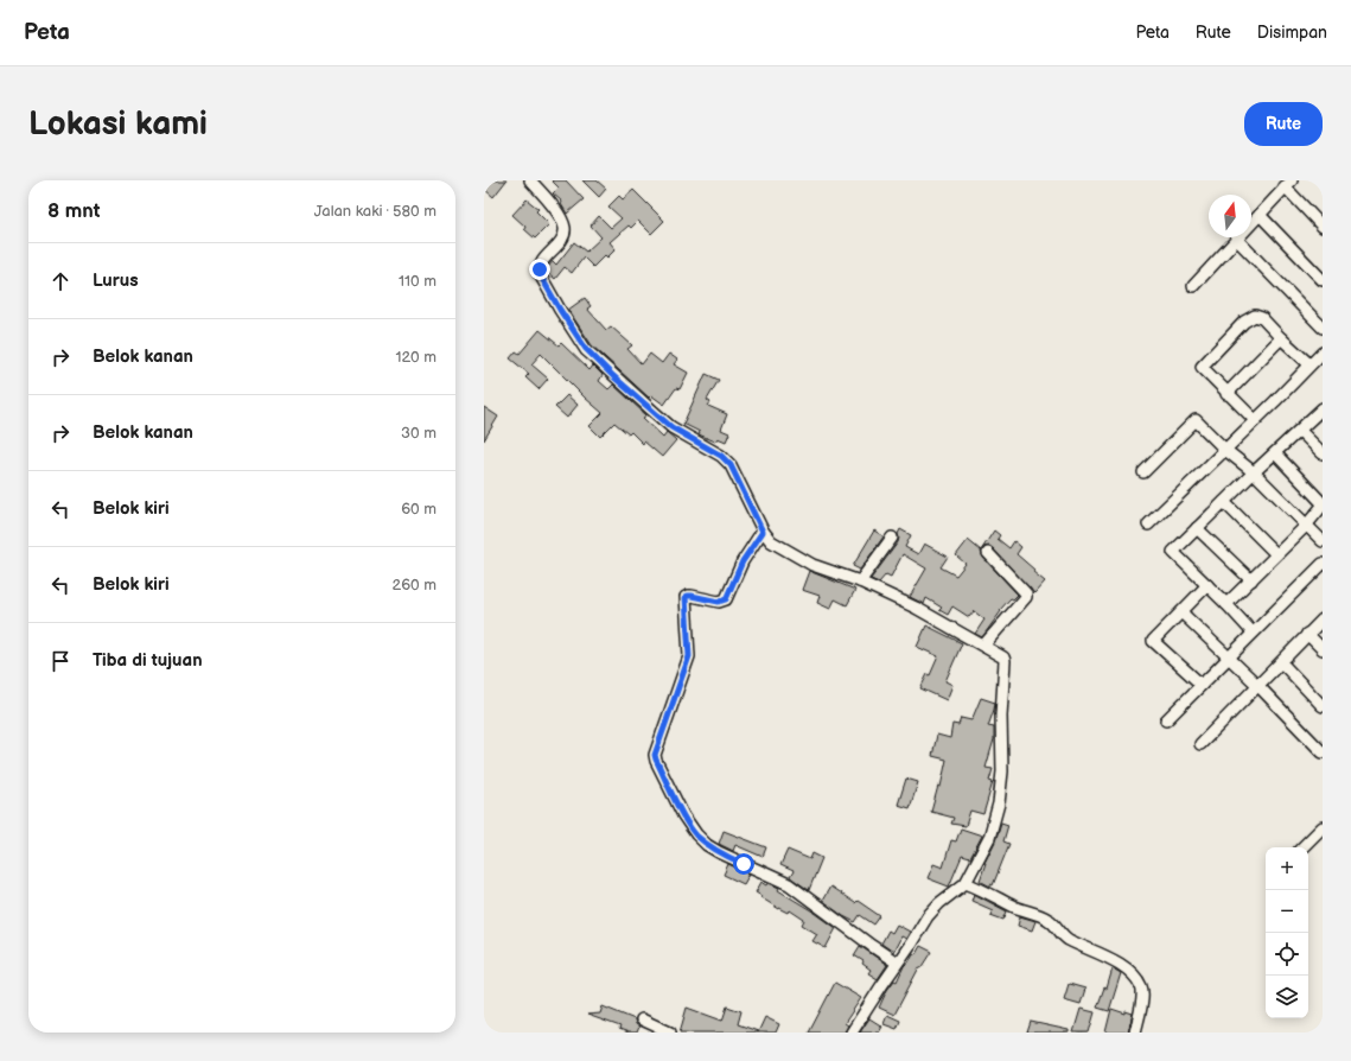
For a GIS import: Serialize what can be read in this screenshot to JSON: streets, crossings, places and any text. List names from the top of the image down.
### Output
{
  "north": "top",
  "page": {
    "header": "Peta",
    "nav": ["Peta", "Rute", "Disimpan"],
    "buttons": "Rute",
    "title": "Lokasi kami",
    "heading": ["8 mnt", "Jalan kaki · 580 m"],
    "list": [
      ["Lurus", "110 m"],
      ["Belok kanan", "120 m"],
      ["Belok kanan", "30 m"],
      ["Belok kiri", "60 m"],
      ["Belok kiri", "260 m"],
      "Tiba di tujuan"
    ],
    "map_buttons": ["+", "−"]
  }
}
